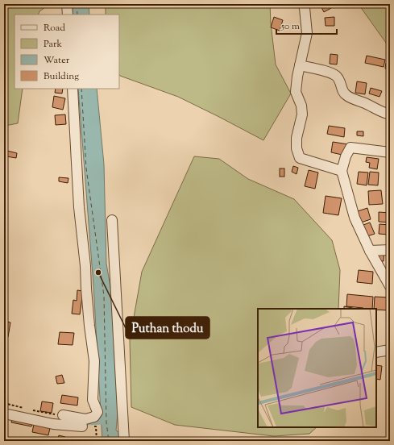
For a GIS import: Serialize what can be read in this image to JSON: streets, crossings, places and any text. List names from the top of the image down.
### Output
{
  "places": ["Puthan thodu"],
  "legend": [
    "Road",
    "Park",
    "Water",
    "Building"
  ],
  "scale_bar": "50 m"
}
